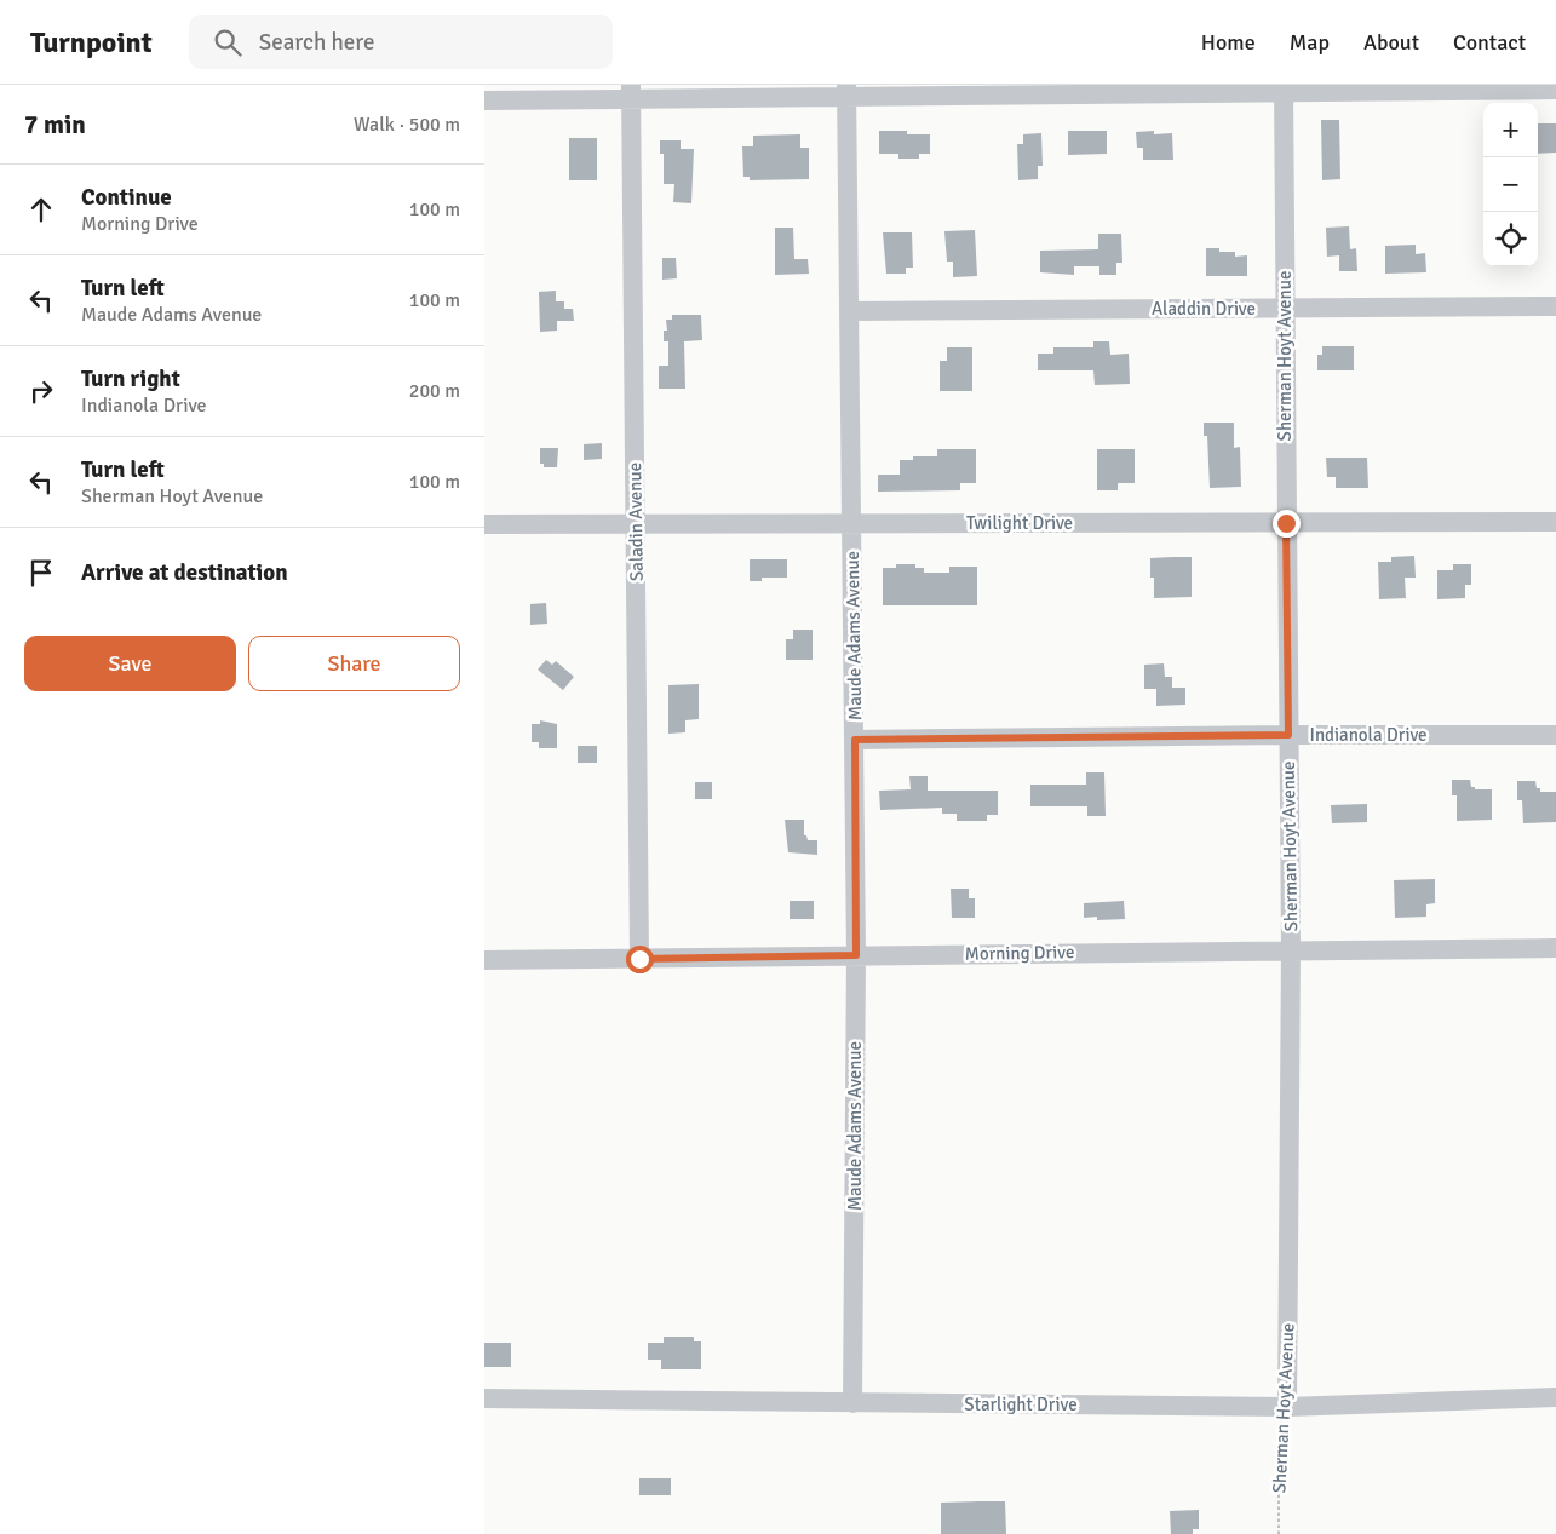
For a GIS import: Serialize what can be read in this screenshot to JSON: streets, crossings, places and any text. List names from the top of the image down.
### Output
{
  "streets": {
    "street": [
      "Aladdin Drive",
      "Sherman Hoyt Avenue",
      "Saladin Avenue",
      "Twilight Drive",
      "Maude Adams Avenue",
      "Indianola Drive",
      "Morning Drive",
      "Starlight Drive"
    ]
  },
  "crossings": [
    ["Aladdin Drive", "Sherman Hoyt Avenue"],
    ["Aladdin Drive", "Maude Adams Avenue"],
    ["Sherman Hoyt Avenue", "Twilight Drive"],
    ["Sherman Hoyt Avenue", "Indianola Drive"],
    ["Sherman Hoyt Avenue", "Morning Drive"],
    ["Sherman Hoyt Avenue", "Starlight Drive"],
    ["Saladin Avenue", "Twilight Drive"],
    ["Saladin Avenue", "Morning Drive"],
    ["Twilight Drive", "Maude Adams Avenue"],
    ["Maude Adams Avenue", "Indianola Drive"],
    ["Maude Adams Avenue", "Morning Drive"],
    ["Maude Adams Avenue", "Starlight Drive"]
  ],
  "page": {
    "header": "Turnpoint",
    "search": "Search here",
    "nav": [
      "Home",
      "Map",
      "About",
      "Contact"
    ],
    "heading": ["7 min", "Walk · 500 m"],
    "map_buttons": ["+", "−"],
    "list": [
      ["Continue", "Morning Drive", "100 m"],
      ["Turn left", "Maude Adams Avenue", "100 m"],
      ["Turn right", "Indianola Drive", "200 m"],
      ["Turn left", "Sherman Hoyt Avenue", "100 m"],
      "Arrive at destination"
    ],
    "buttons": ["Save", "Share"]
  }
}
